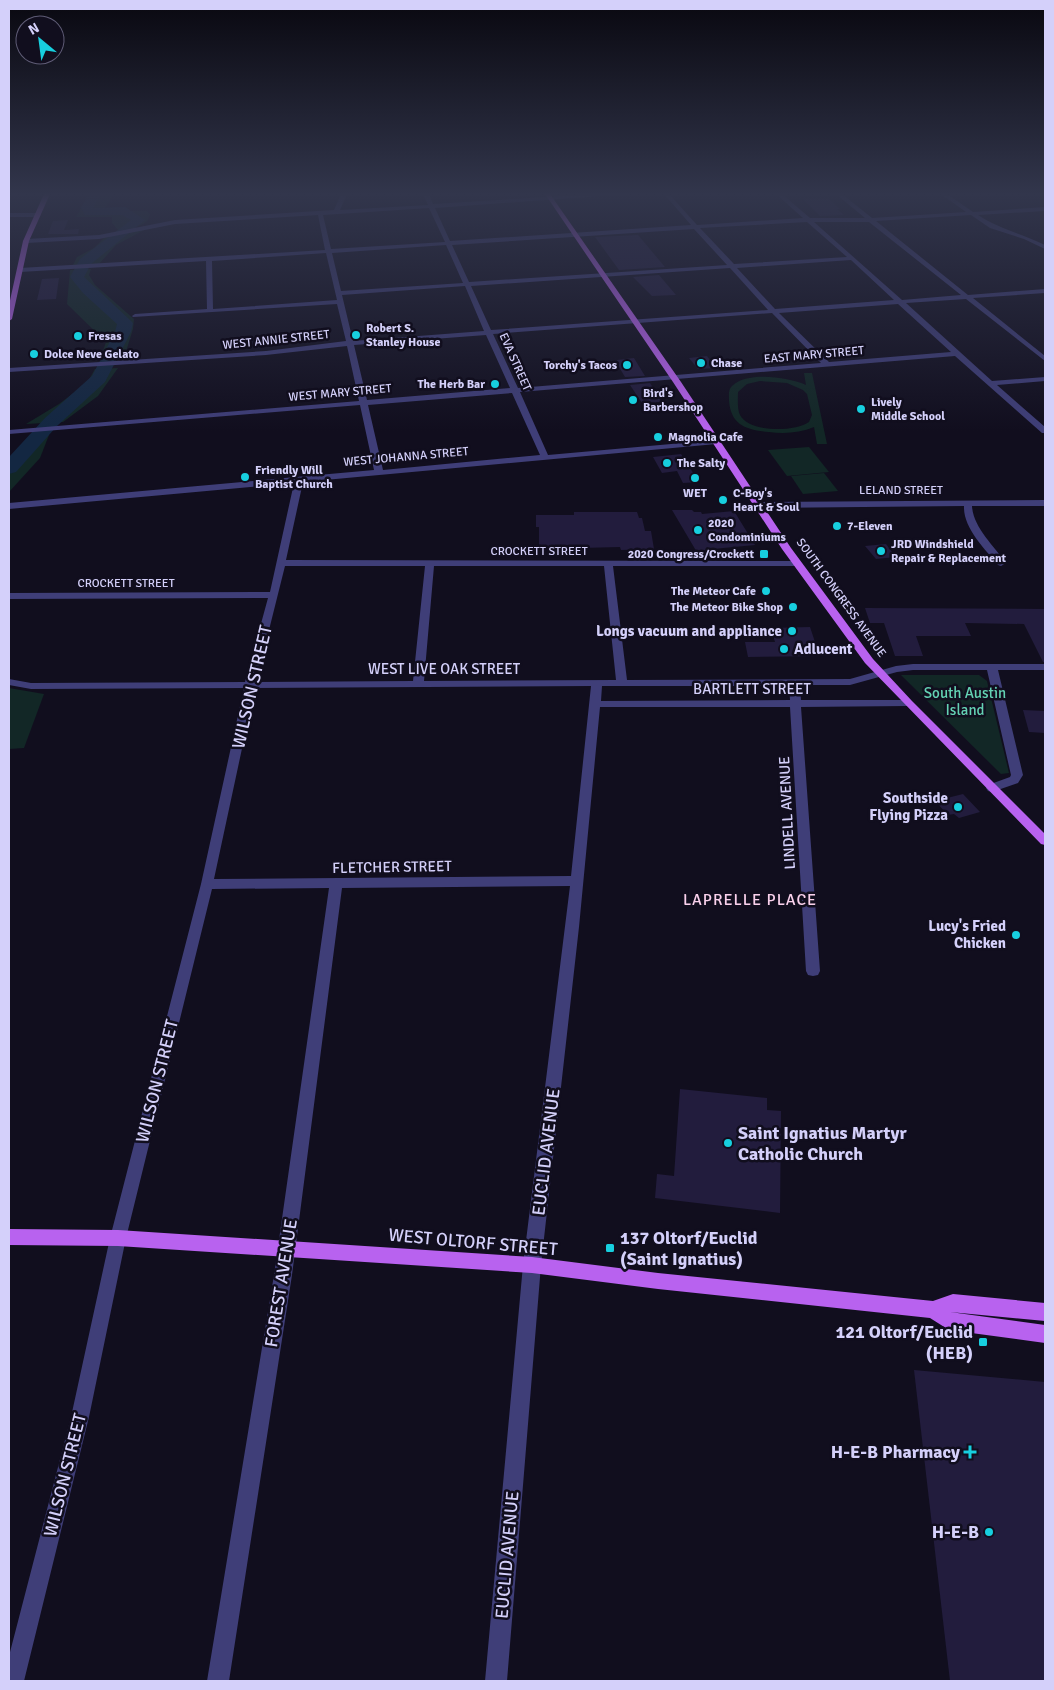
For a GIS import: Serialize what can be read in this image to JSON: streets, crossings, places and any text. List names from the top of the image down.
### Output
{
  "streets": {
    "main road": ["SOUTH CONGRESS AVENUE", "WEST OLTORF STREET"],
    "street": [
      "WEST ANNIE STREET",
      "EAST MARY STREET",
      "EVA STREET",
      "WEST MARY STREET",
      "WEST JOHANNA STREET",
      "LELAND STREET",
      "CROCKETT STREET",
      "WEST LIVE OAK STREET",
      "WILSON STREET",
      "BARTLETT STREET",
      "LINDELL AVENUE",
      "FLETCHER STREET",
      "EUCLID AVENUE",
      "FOREST AVENUE"
    ]
  },
  "crossings": [
    ["WEST ANNIE STREET", "EVA STREET"],
    ["WEST ANNIE STREET", "SOUTH CONGRESS AVENUE"],
    ["EAST MARY STREET", "WEST MARY STREET"],
    ["EAST MARY STREET", "SOUTH CONGRESS AVENUE"],
    ["EVA STREET", "WEST MARY STREET"],
    ["EVA STREET", "WEST JOHANNA STREET"],
    ["WEST MARY STREET", "SOUTH CONGRESS AVENUE"],
    ["WEST JOHANNA STREET", "SOUTH CONGRESS AVENUE"],
    ["WEST JOHANNA STREET", "WILSON STREET"],
    ["LELAND STREET", "SOUTH CONGRESS AVENUE"],
    ["CROCKETT STREET", "SOUTH CONGRESS AVENUE"],
    ["CROCKETT STREET", "WILSON STREET"],
    ["SOUTH CONGRESS AVENUE", "WEST LIVE OAK STREET"],
    ["SOUTH CONGRESS AVENUE", "BARTLETT STREET"],
    ["WEST LIVE OAK STREET", "WILSON STREET"],
    ["WEST LIVE OAK STREET", "LINDELL AVENUE"],
    ["WEST LIVE OAK STREET", "EUCLID AVENUE"],
    ["WILSON STREET", "FLETCHER STREET"],
    ["WILSON STREET", "WEST OLTORF STREET"],
    ["BARTLETT STREET", "LINDELL AVENUE"],
    ["BARTLETT STREET", "EUCLID AVENUE"],
    ["FLETCHER STREET", "EUCLID AVENUE"],
    ["FLETCHER STREET", "FOREST AVENUE"],
    ["EUCLID AVENUE", "WEST OLTORF STREET"],
    ["WEST OLTORF STREET", "FOREST AVENUE"]
  ],
  "districts": ["LAPRELLE PLACE"],
  "parks": ["South Austin Island"],
  "places": {
    "other": [
      "Robert S. Stanley House",
      "Fresas",
      "Dolce Neve Gelato",
      "Chase",
      "Torchy's Tacos",
      "The Herb Bar",
      "Bird's Barbershop",
      "Lively Middle School",
      "Magnolia Cafe",
      "The Salty",
      "Friendly Will Baptist Church",
      "WET",
      "C-Boy's Heart & Soul",
      "7-Eleven",
      "2020 Condominiums",
      "JRD Windshield Repair & Replacement",
      "The Meteor Cafe",
      "The Meteor Bike Shop",
      "Longs vacuum and appliance",
      "Adlucent",
      "Southside Flying Pizza",
      "Lucy's Fried Chicken",
      "Saint Ignatius Martyr Catholic Church",
      "H-E-B"
    ],
    "transit": ["2020 Congress/Crockett", "137 Oltorf/Euclid (Saint Ignatius)", "121 Oltorf/Euclid (HEB)"],
    "health": ["H-E-B Pharmacy"]
  },
  "north": "top left"
}
